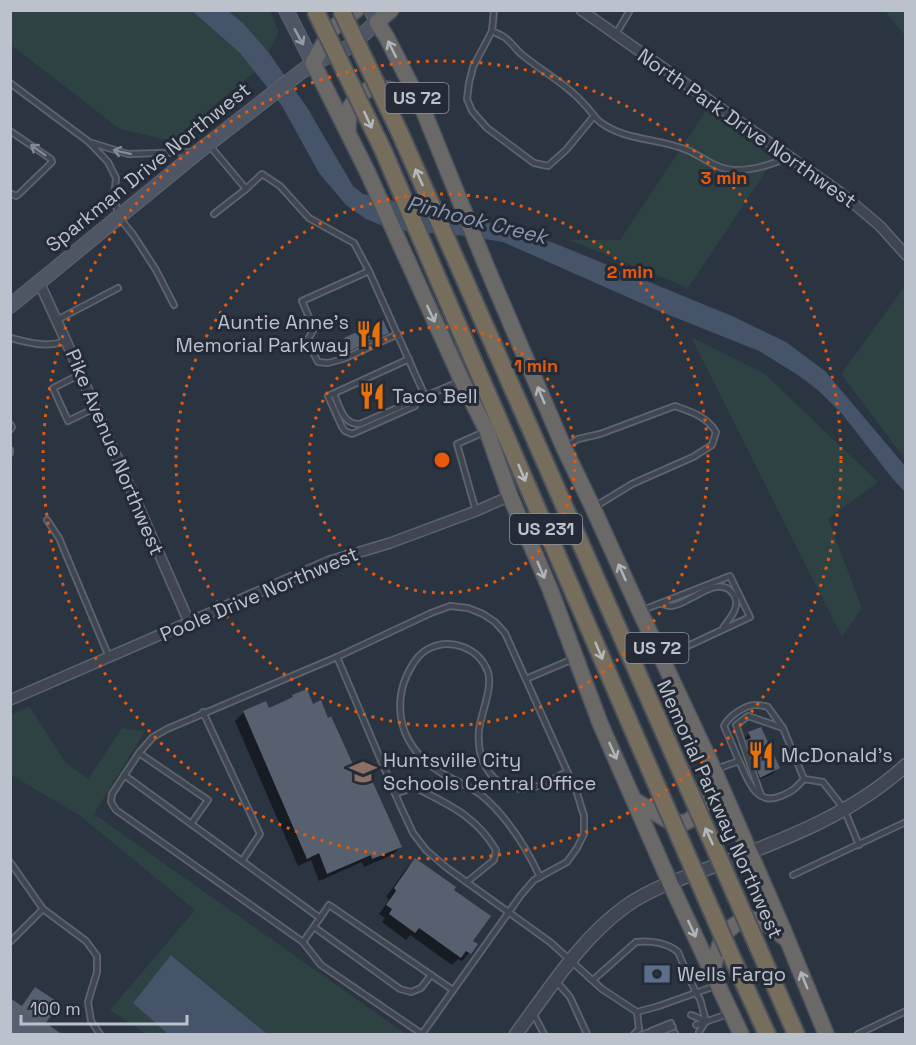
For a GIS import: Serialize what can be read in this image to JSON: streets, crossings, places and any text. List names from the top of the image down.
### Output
{
  "streets": {
    "highway": [
      "US 72",
      "Sparkman Drive Northwest",
      "US 231",
      "Memorial Parkway Northwest"
    ],
    "street": ["North Park Drive Northwest", "Pike Avenue Northwest", "Poole Drive Northwest"]
  },
  "crossings": [
    ["US 72", "Sparkman Drive Northwest"],
    ["Sparkman Drive Northwest", "Pike Avenue Northwest"],
    ["Pike Avenue Northwest", "Poole Drive Northwest"]
  ],
  "water": ["Pinhook Creek"],
  "places": {
    "restaurant": ["Auntie Anne's Memorial Parkway", "Taco Bell", "McDonald's"],
    "school or university": ["Huntsville City Schools Central Office"],
    "bank": ["Wells Fargo"]
  },
  "scale_bar": "100 m",
  "rings": ["3 min", "2 min", "1 min"]
}
